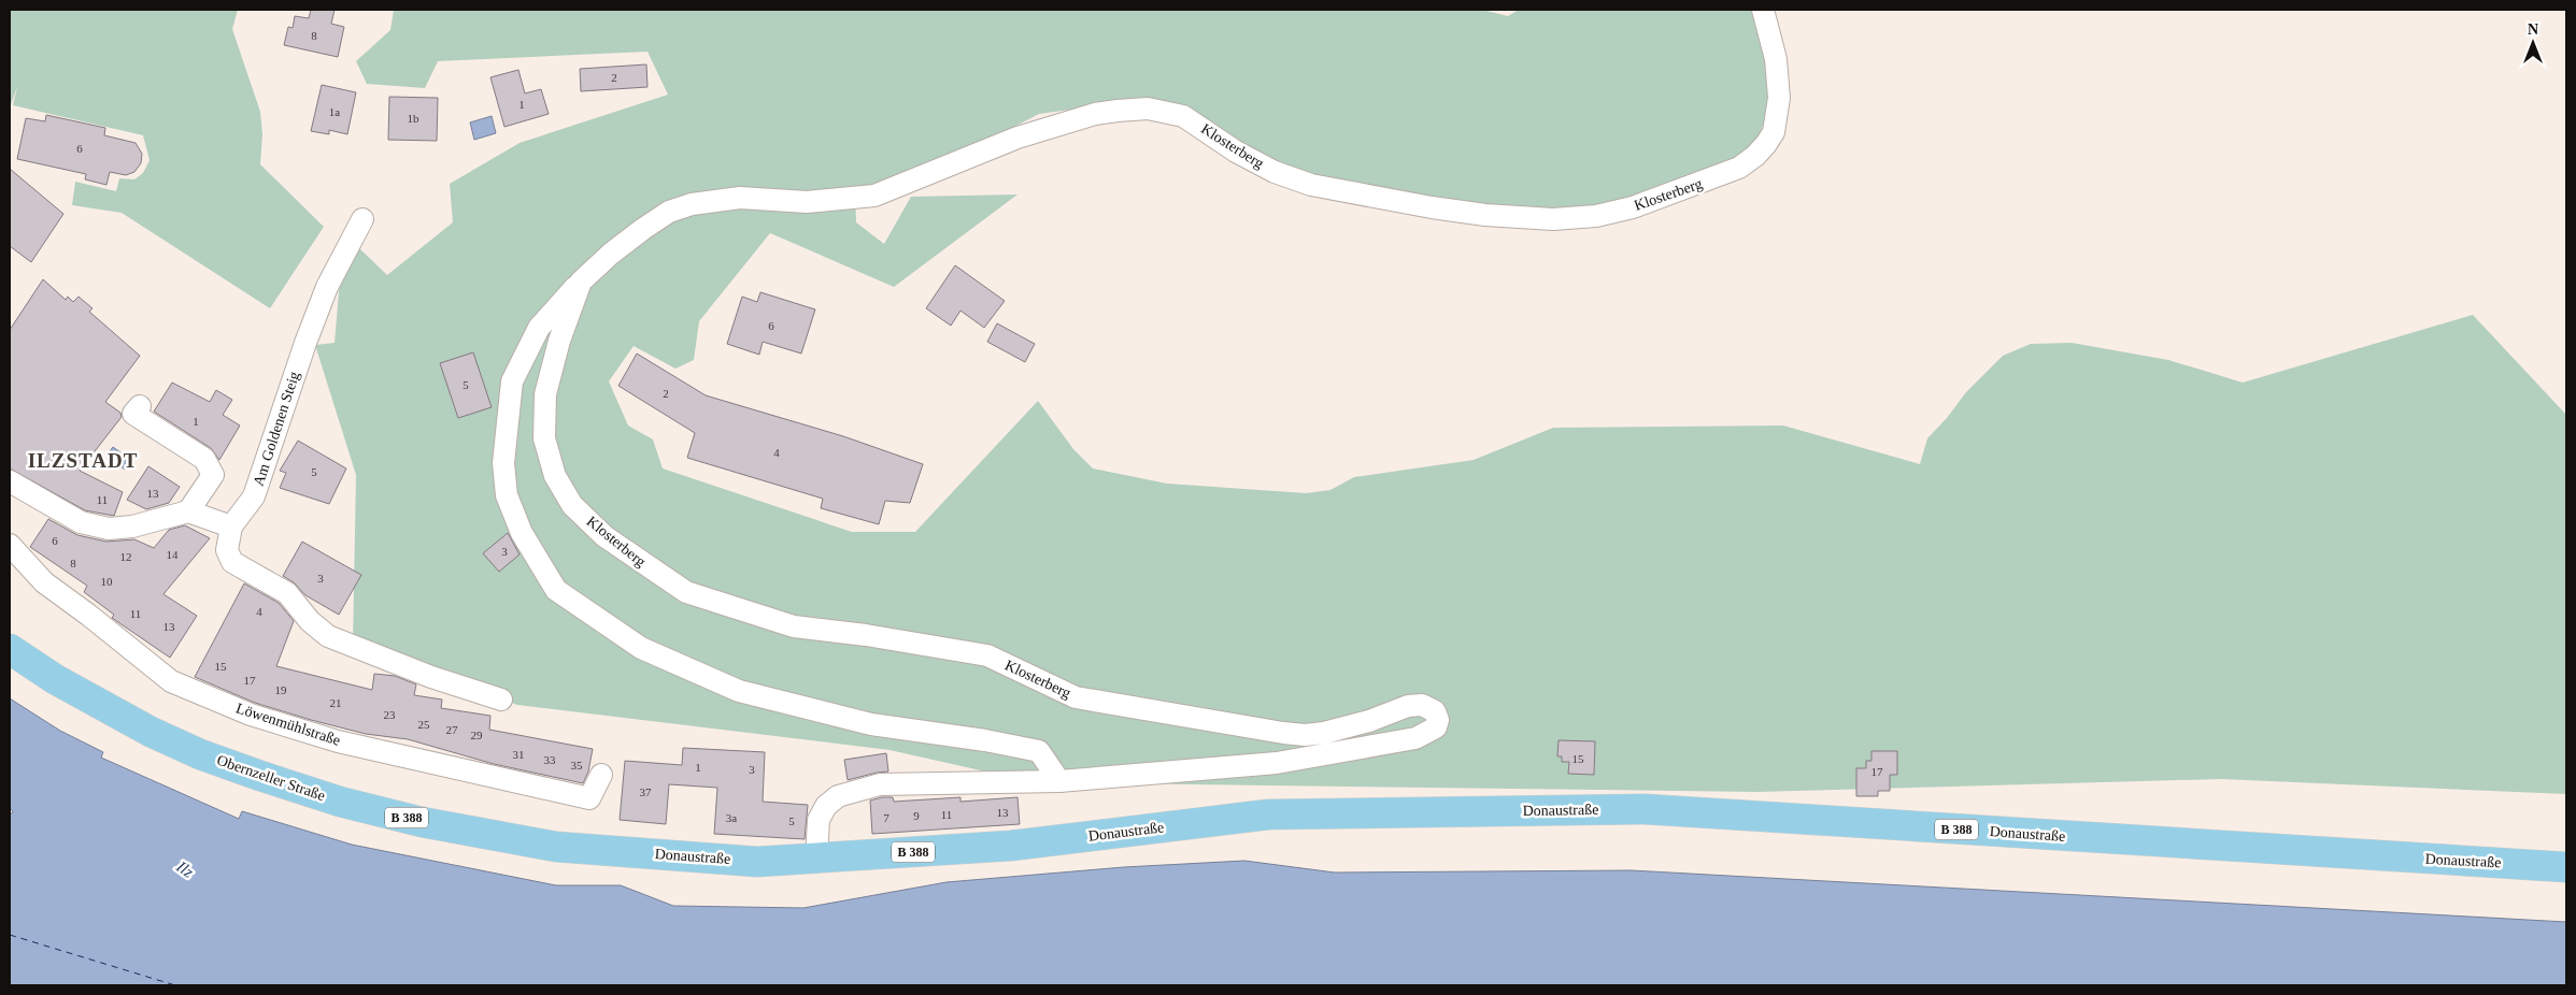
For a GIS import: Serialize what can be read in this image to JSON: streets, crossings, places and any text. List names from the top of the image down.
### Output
{
  "streets": {
    "main road": ["Obernzeller Straße", "Donaustraße", "B 388"],
    "street": ["Klosterberg", "Am Goldenen Steig", "Löwenmühlstraße"]
  },
  "crossings": [
    ["Klosterberg", "Donaustraße"],
    ["Obernzeller Straße", "Donaustraße"]
  ],
  "districts": ["ILZSTADT"],
  "water": ["Ilz"],
  "house_numbers": [
    "8",
    "2",
    "1",
    "1a",
    "1b",
    "6",
    "6",
    "5",
    "2",
    "1",
    "4",
    "5",
    "13",
    "11",
    "6",
    "3",
    "14",
    "12",
    "8",
    "3",
    "10",
    "4",
    "11",
    "13",
    "15",
    "17",
    "19",
    "21",
    "23",
    "25",
    "27",
    "29",
    "31",
    "15",
    "33",
    "35",
    "1",
    "3",
    "17",
    "37",
    "13",
    "11",
    "9",
    "3a",
    "7",
    "5"
  ],
  "north": "top"
}
